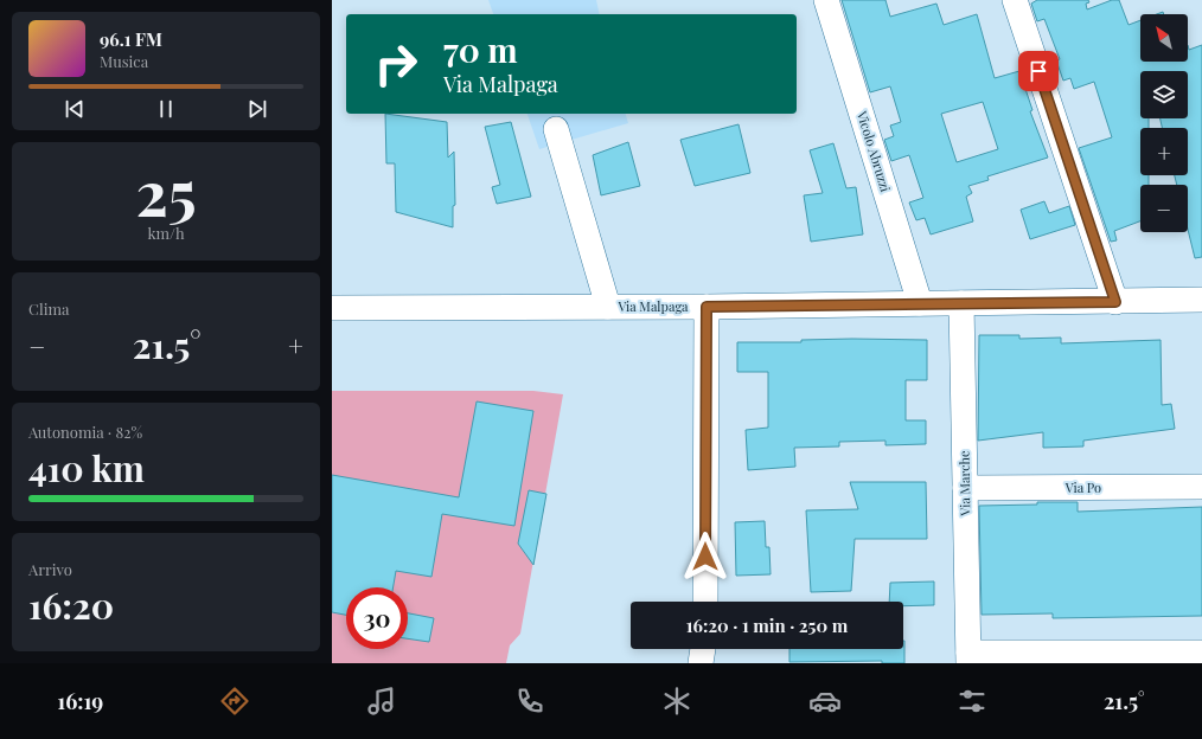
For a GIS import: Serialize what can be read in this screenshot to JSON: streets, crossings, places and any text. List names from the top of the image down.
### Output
{
  "streets": {
    "street": [
      "Vicolo Abruzzi",
      "Via Malpaga",
      "Via Marche",
      "Via Po"
    ]
  },
  "crossings": [
    ["Vicolo Abruzzi", "Via Malpaga"],
    ["Via Malpaga", "Via Marche"],
    ["Via Marche", "Via Po"]
  ],
  "north": "top left",
  "page": {
    "map_buttons": ["+", "−"],
    "turn": ["70 m", "Via Malpaga"],
    "song": ["96.1 FM", "Musica"],
    "tile": [
      ["25", "km/h"],
      "Clima",
      ["Autonomia · 82%", "410 km"],
      ["Arrivo", "16:20"]
    ],
    "heat": ["−", "21.5°", "+"],
    "limit": "30",
    "trip": "16:20 · 1 min · 250 m",
    "tabs": ["16:19", "21.5°"]
  }
}
